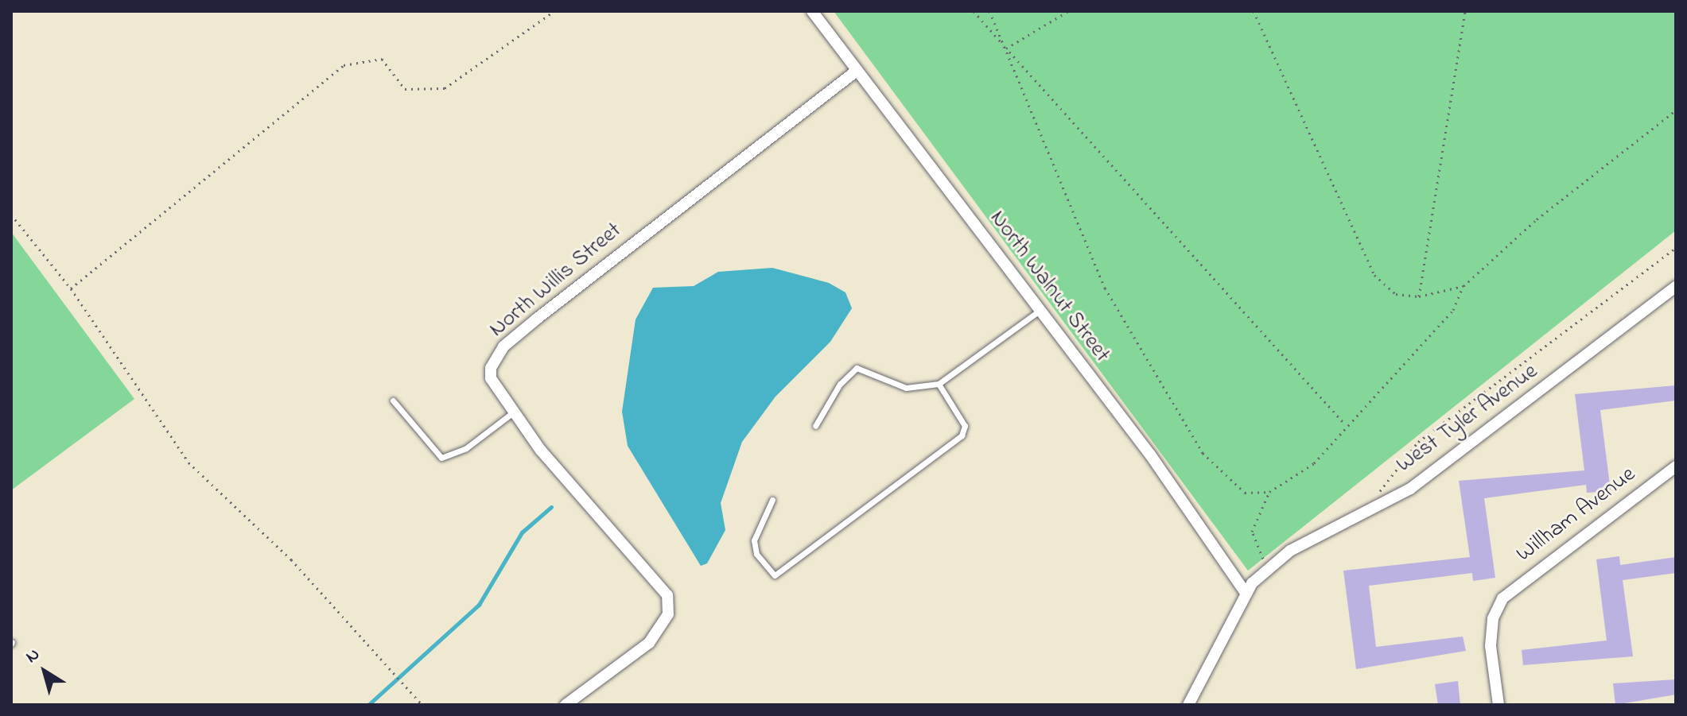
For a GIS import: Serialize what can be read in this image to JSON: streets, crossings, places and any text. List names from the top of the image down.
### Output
{
  "streets": {
    "street": [
      "North Willis Street",
      "North Walnut Street",
      "West Tyler Avenue",
      "Willham Avenue"
    ]
  },
  "crossings": [
    ["North Willis Street", "North Walnut Street"],
    ["North Walnut Street", "West Tyler Avenue"]
  ],
  "north": "top left"
}
